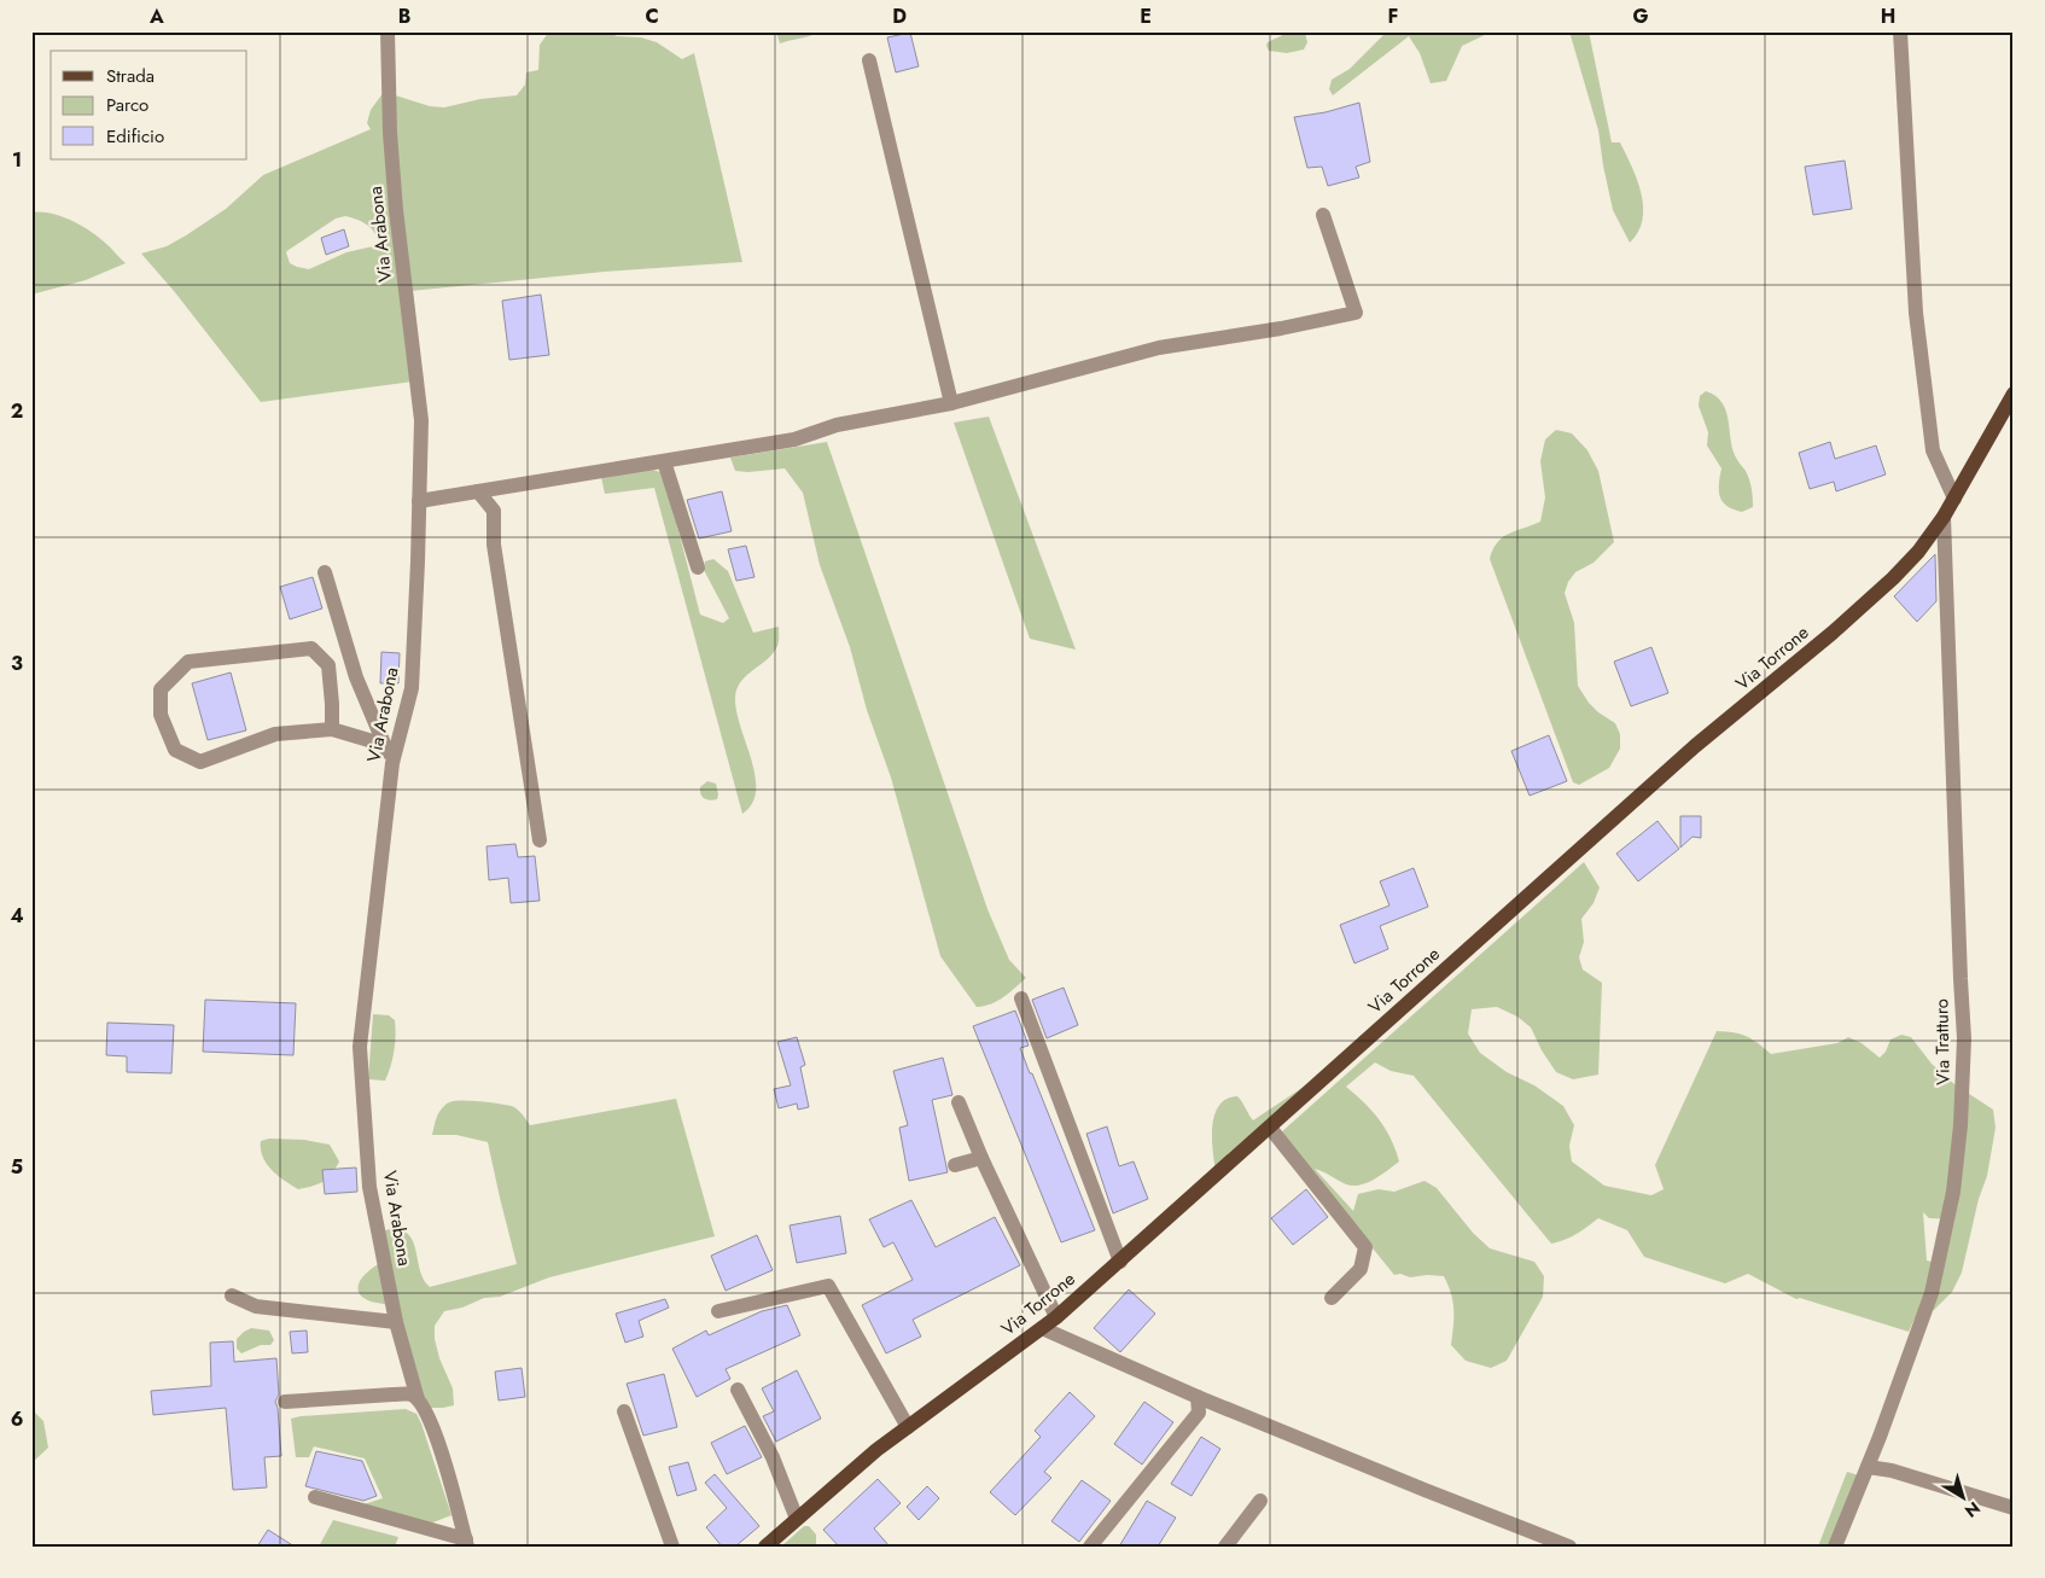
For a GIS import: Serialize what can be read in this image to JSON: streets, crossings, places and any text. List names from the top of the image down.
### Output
{
  "streets": {
    "main road": ["Via Torrone"],
    "street": ["Via Arabona", "Via Tratturo"]
  },
  "crossings": [
    ["Via Torrone", "Via Tratturo"]
  ],
  "legend": ["Strada", "Parco", "Edificio"],
  "north": "bottom right",
  "grid": {
    "columns": [
      "A",
      "B",
      "C",
      "D",
      "E",
      "F",
      "G",
      "H"
    ],
    "rows": [
      "1",
      "2",
      "3",
      "4",
      "5",
      "6"
    ]
  }
}
